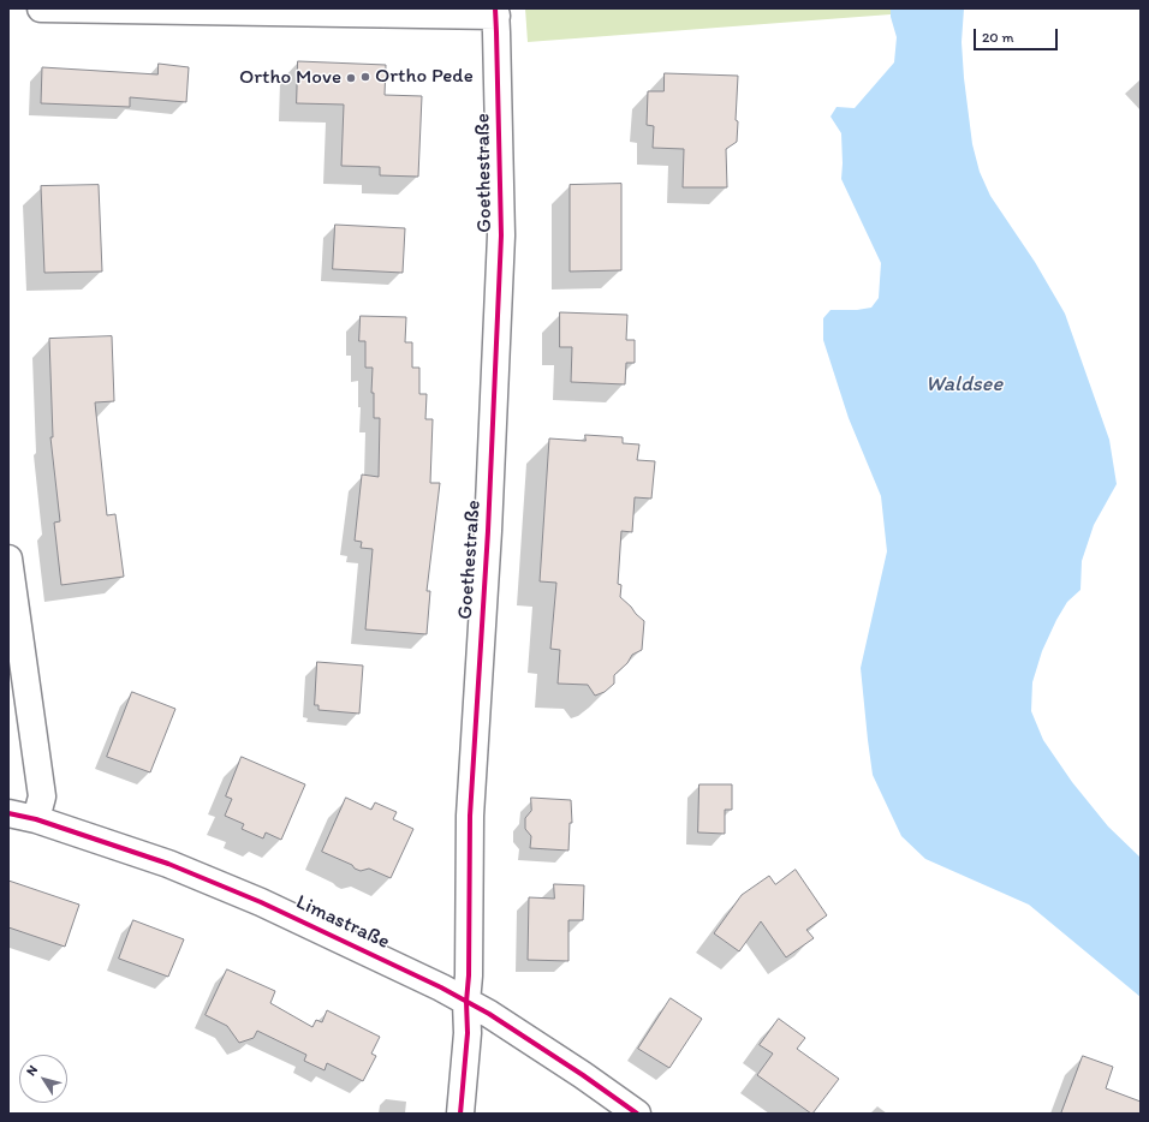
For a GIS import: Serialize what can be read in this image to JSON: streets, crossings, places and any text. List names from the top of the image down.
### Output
{
  "streets": {
    "street": ["Goethestraße", "Limastraße"]
  },
  "crossings": [
    ["Goethestraße", "Limastraße"]
  ],
  "water": ["Waldsee"],
  "places": ["Ortho Pede", "Ortho Move"],
  "scale_bar": "20 m",
  "north": "top left"
}
